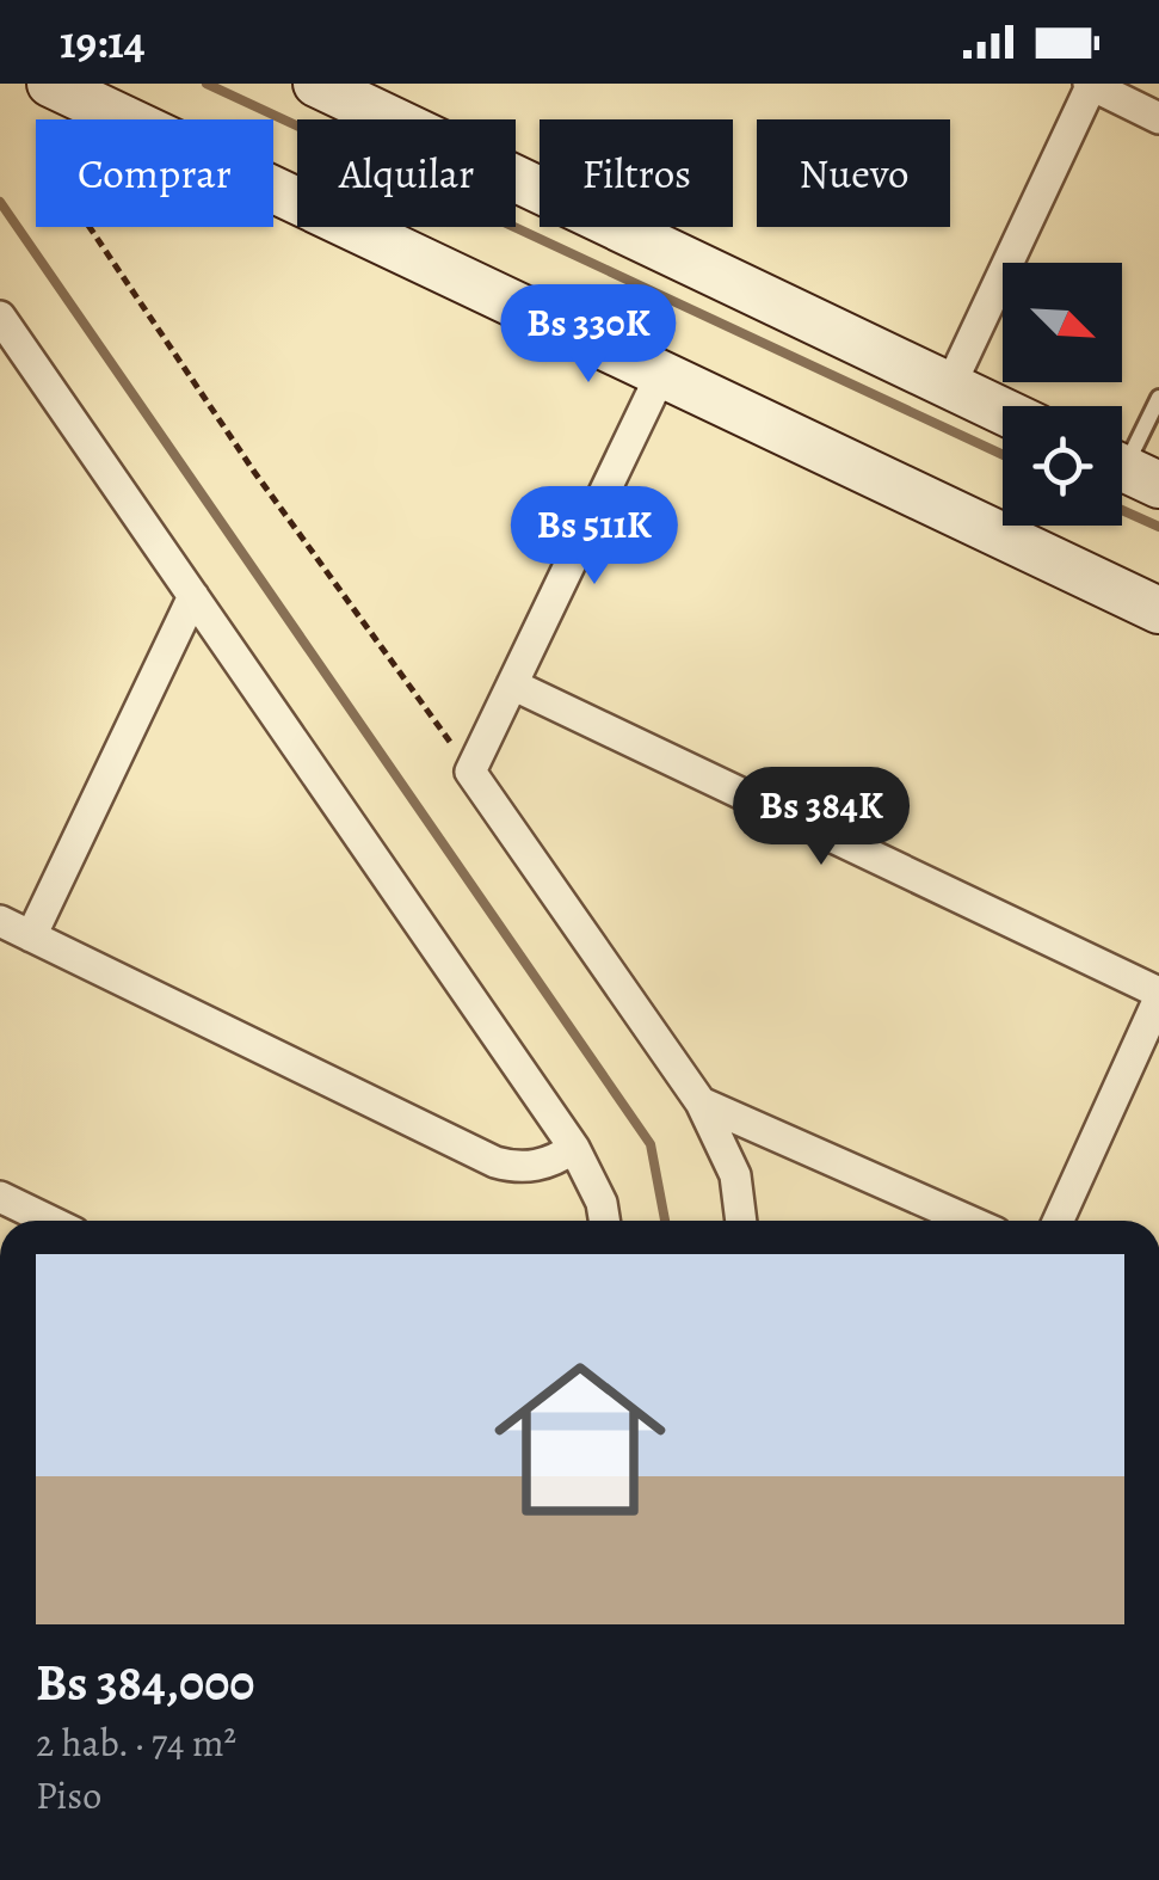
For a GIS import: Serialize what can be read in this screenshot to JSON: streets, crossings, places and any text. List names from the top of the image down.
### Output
{
  "north": "bottom right",
  "page": {
    "status": "19:14",
    "chip": [
      "Comprar",
      "Alquilar",
      "Filtros",
      "Nuevo"
    ],
    "price": ["Bs 330K", "Bs 511K", "Bs 384K"],
    "list": [
      {
        "name": "Bs 384,000",
        "note": "2 hab. · 74 m² · Piso"
      }
    ]
  }
}
